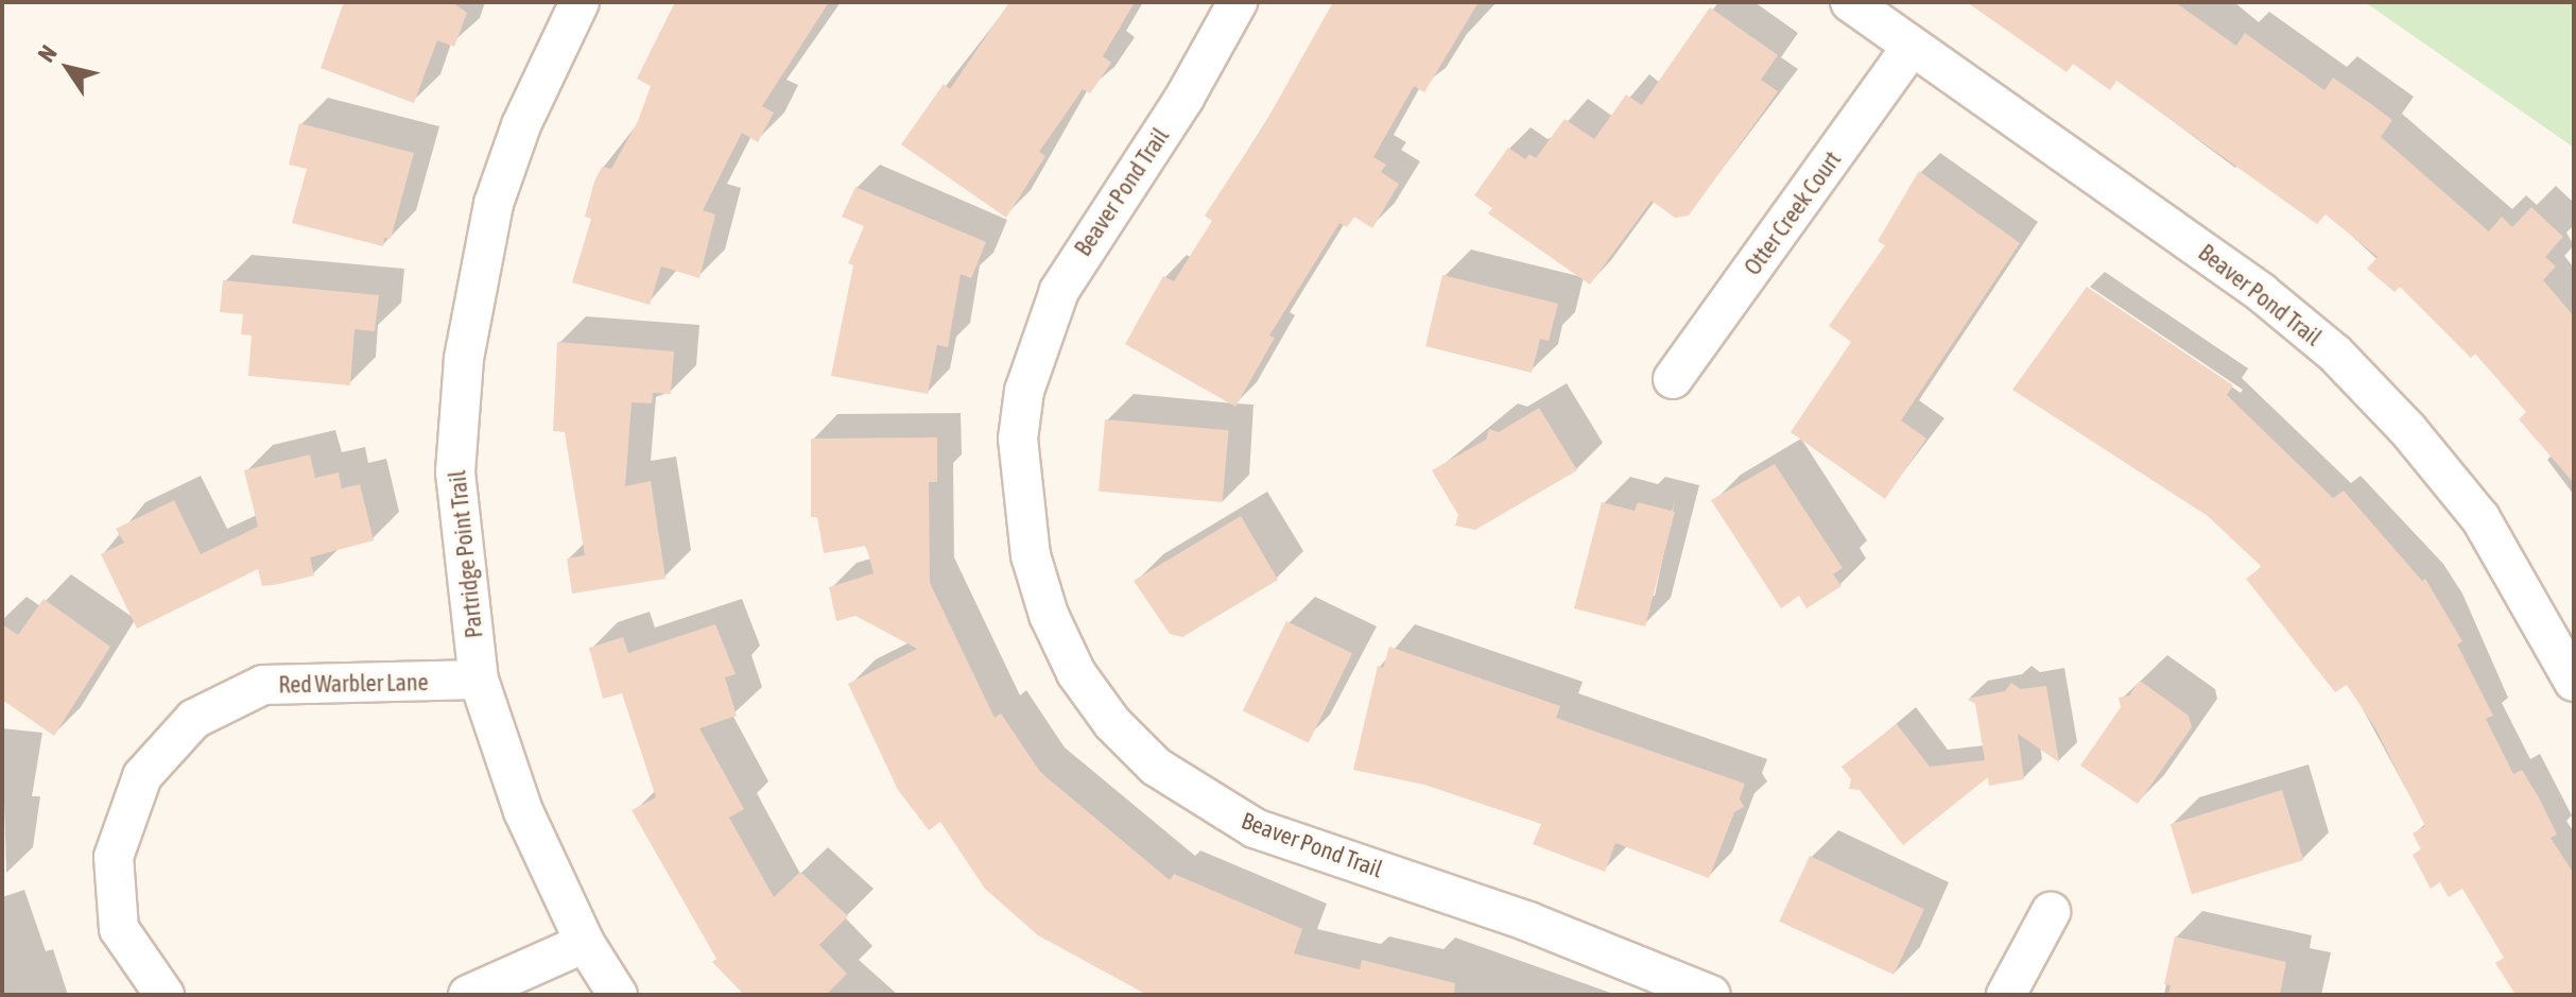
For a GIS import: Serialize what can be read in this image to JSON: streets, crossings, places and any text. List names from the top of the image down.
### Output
{
  "streets": {
    "street": [
      "Beaver Pond Trail",
      "Otter Creek Court",
      "Partridge Point Trail",
      "Red Warbler Lane"
    ]
  },
  "crossings": [
    ["Beaver Pond Trail", "Otter Creek Court"],
    ["Partridge Point Trail", "Red Warbler Lane"]
  ],
  "north": "top left"
}
